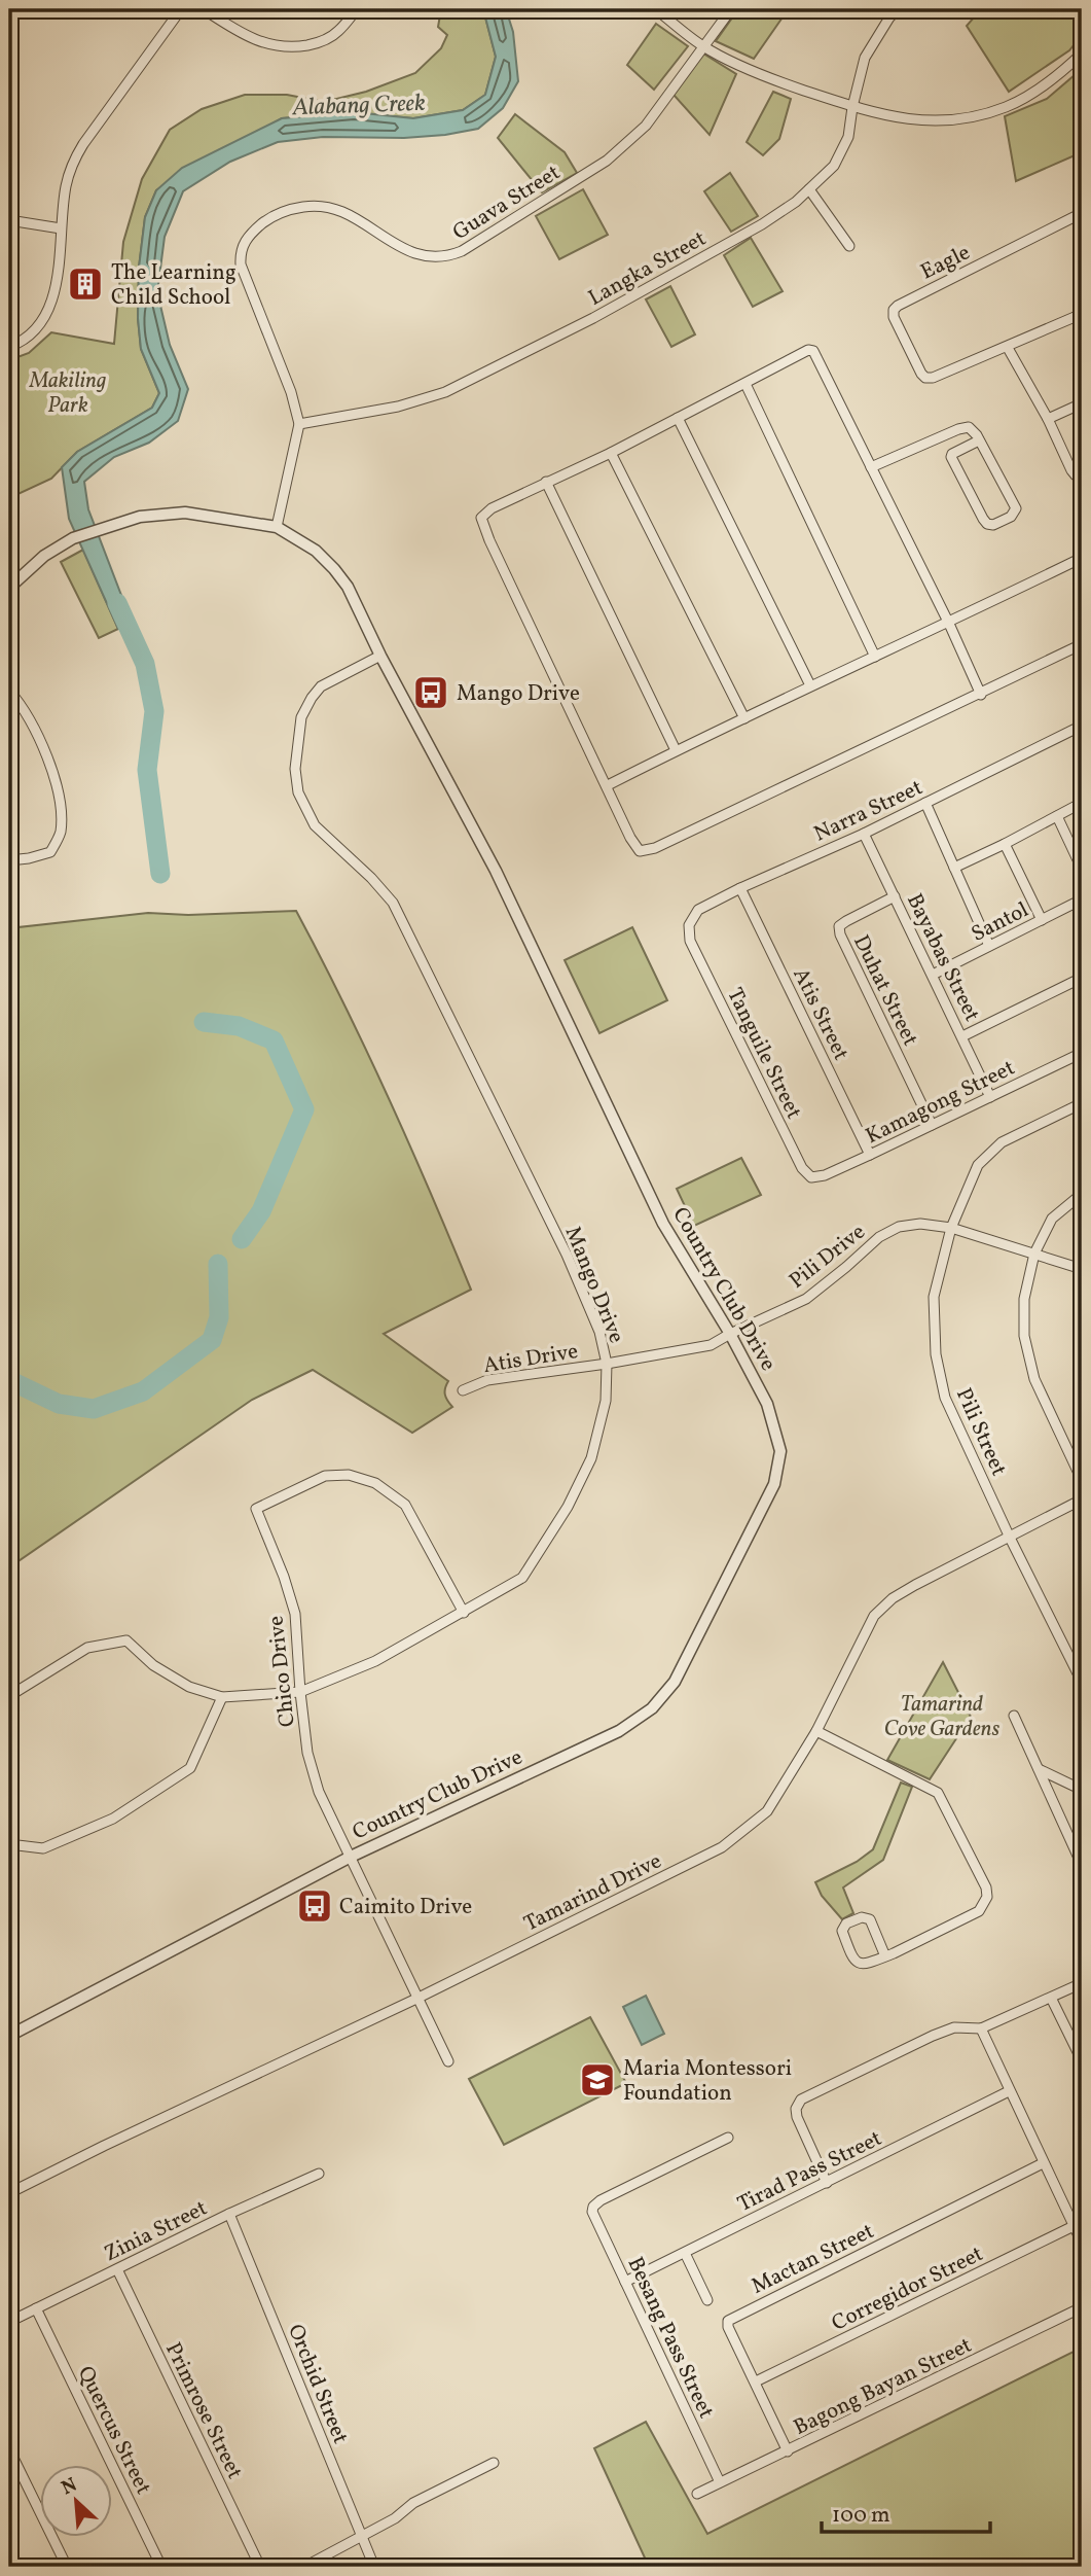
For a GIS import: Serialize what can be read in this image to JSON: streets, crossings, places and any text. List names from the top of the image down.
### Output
{
  "streets": {
    "street": [
      "Guava Street",
      "Eagle",
      "Langka Street",
      "Narra Street",
      "Santol",
      "Bayabas Street",
      "Duhat Street",
      "Atis Street",
      "Tanguile Street",
      "Kamagong Street",
      "Pili Drive",
      "Mango Drive",
      "Country Club Drive",
      "Atis Drive",
      "Pili Street",
      "Chico Drive",
      "Tamarind Drive",
      "Tirad Pass Street",
      "Zinia Street",
      "Mactan Street",
      "Corregidor Street",
      "Besang Pass Street",
      "Orchid Street",
      "Bagong Bayan Street",
      "Primrose Street",
      "Quercus Street"
    ]
  },
  "crossings": [
    ["Guava Street", "Langka Street"],
    ["Guava Street", "Country Club Drive"],
    ["Narra Street", "Bayabas Street"],
    ["Narra Street", "Atis Street"],
    ["Narra Street", "Tanguile Street"],
    ["Santol", "Bayabas Street"],
    ["Bayabas Street", "Duhat Street"],
    ["Bayabas Street", "Kamagong Street"],
    ["Duhat Street", "Kamagong Street"],
    ["Atis Street", "Kamagong Street"],
    ["Tanguile Street", "Kamagong Street"],
    ["Pili Drive", "Country Club Drive"],
    ["Pili Drive", "Atis Drive"],
    ["Pili Drive", "Pili Street"],
    ["Mango Drive", "Country Club Drive"],
    ["Mango Drive", "Atis Drive"],
    ["Mango Drive", "Chico Drive"],
    ["Country Club Drive", "Atis Drive"],
    ["Country Club Drive", "Chico Drive"],
    ["Pili Street", "Tamarind Drive"],
    ["Tirad Pass Street", "Besang Pass Street"],
    ["Zinia Street", "Orchid Street"],
    ["Zinia Street", "Primrose Street"],
    ["Zinia Street", "Quercus Street"],
    ["Mactan Street", "Corregidor Street"],
    ["Mactan Street", "Bagong Bayan Street"],
    ["Besang Pass Street", "Bagong Bayan Street"]
  ],
  "water": ["Alabang Creek"],
  "parks": ["Makiling Park", "Tamarind Cove Gardens"],
  "places": {
    "building": ["The Learning Child School"],
    "bus stop": ["Mango Drive", "Caimito Drive"],
    "school or university": ["Maria Montessori Foundation"]
  },
  "scale_bar": "100 m",
  "north": "top left"
}
